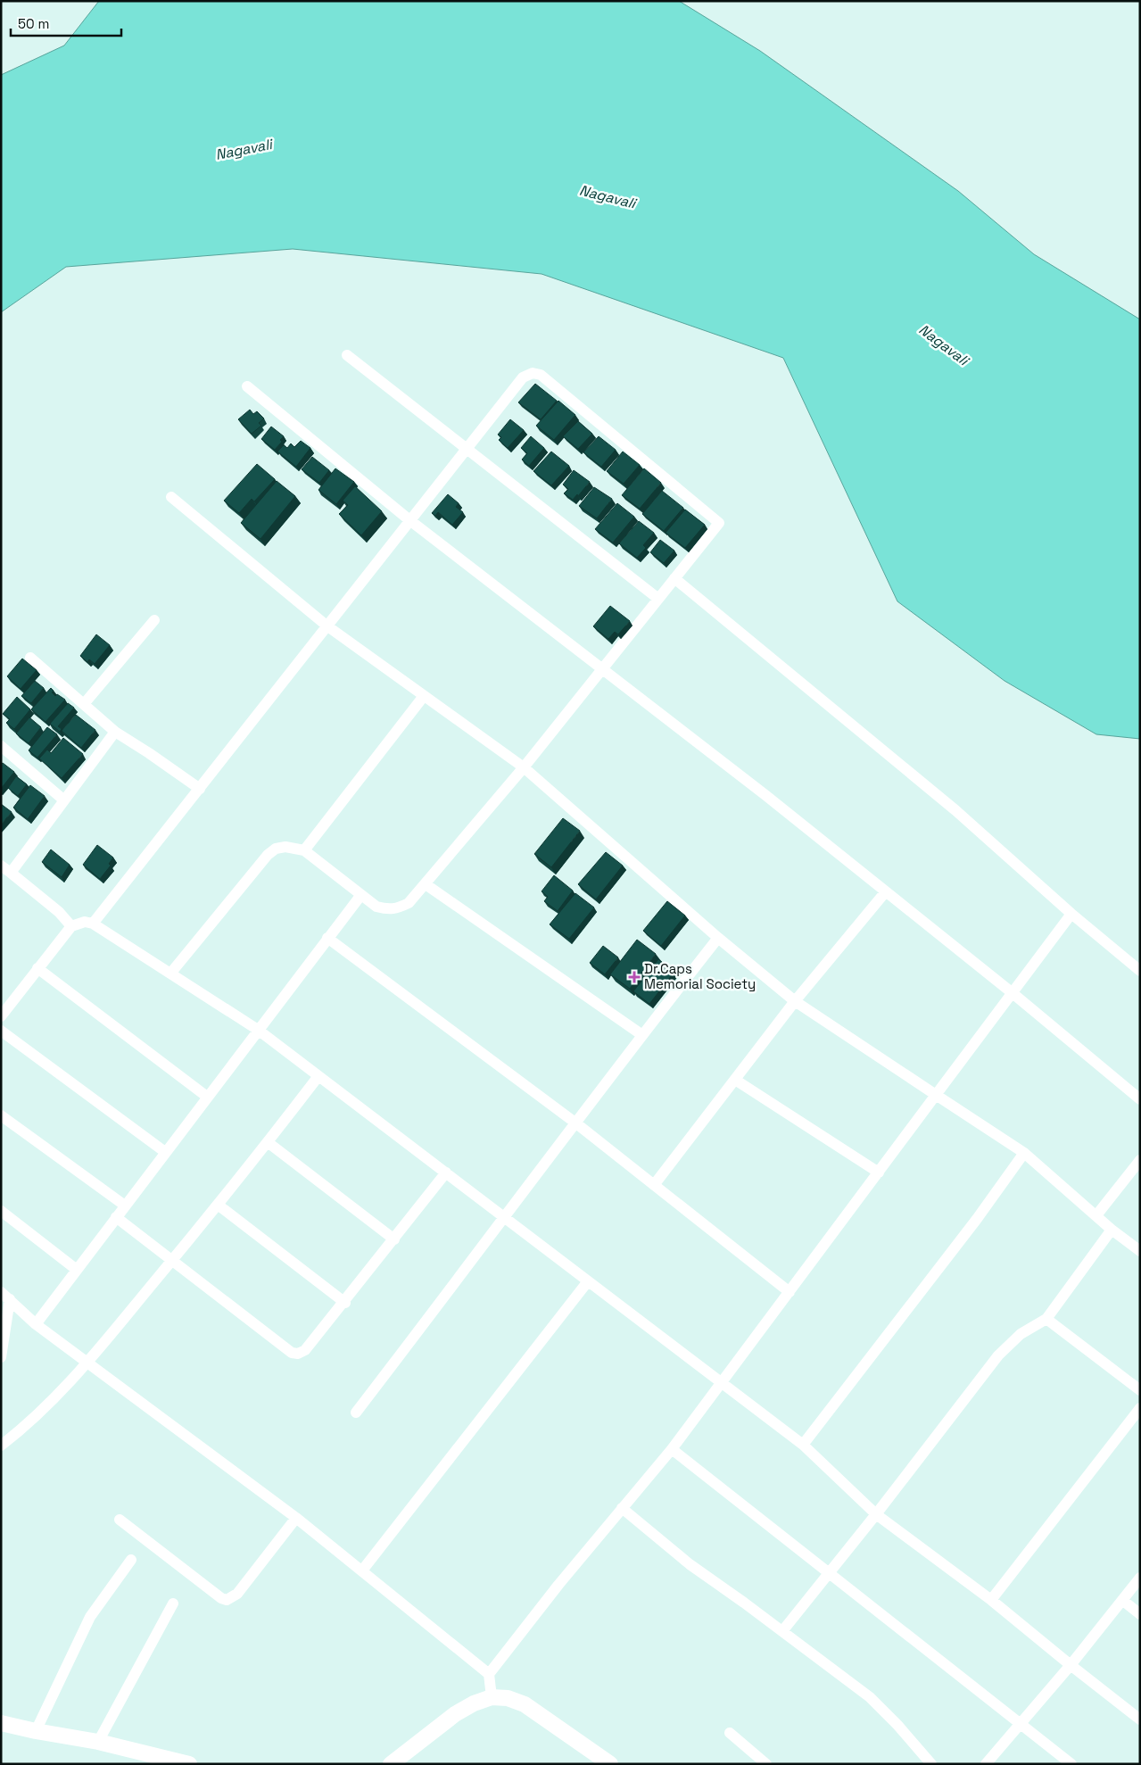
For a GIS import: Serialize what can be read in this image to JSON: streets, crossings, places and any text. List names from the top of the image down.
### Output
{
  "water": ["Nagavali"],
  "places": {
    "health": ["Dr.Caps Memorial Society"]
  },
  "scale_bar": "50 m"
}
